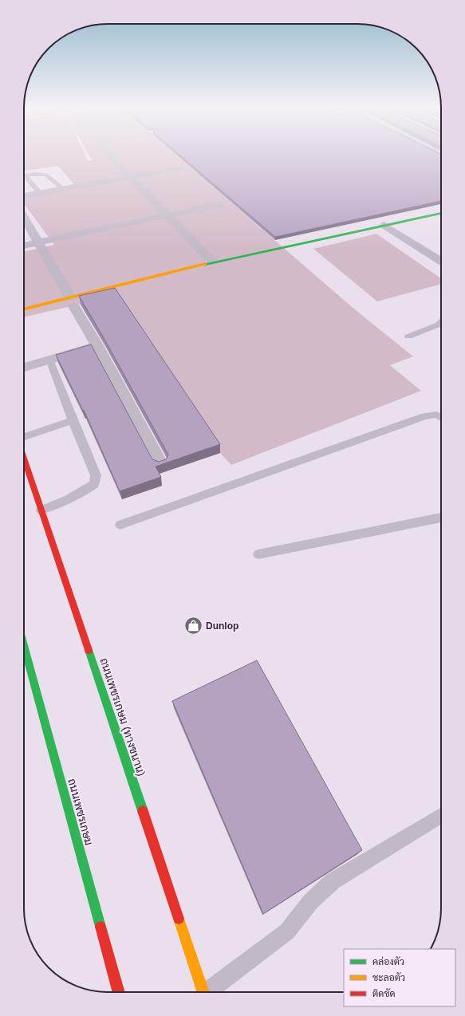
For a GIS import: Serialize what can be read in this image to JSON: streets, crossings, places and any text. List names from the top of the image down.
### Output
{
  "streets": {
    "main road": ["ถนนเพชรเกษม (ทางขนาน)", "ถนนเพชรเกษม"]
  },
  "places": {
    "shop": ["Dunlop"]
  },
  "legend": ["คล่องตัว", "ชะลอตัว", "ติดขัด"]
}
